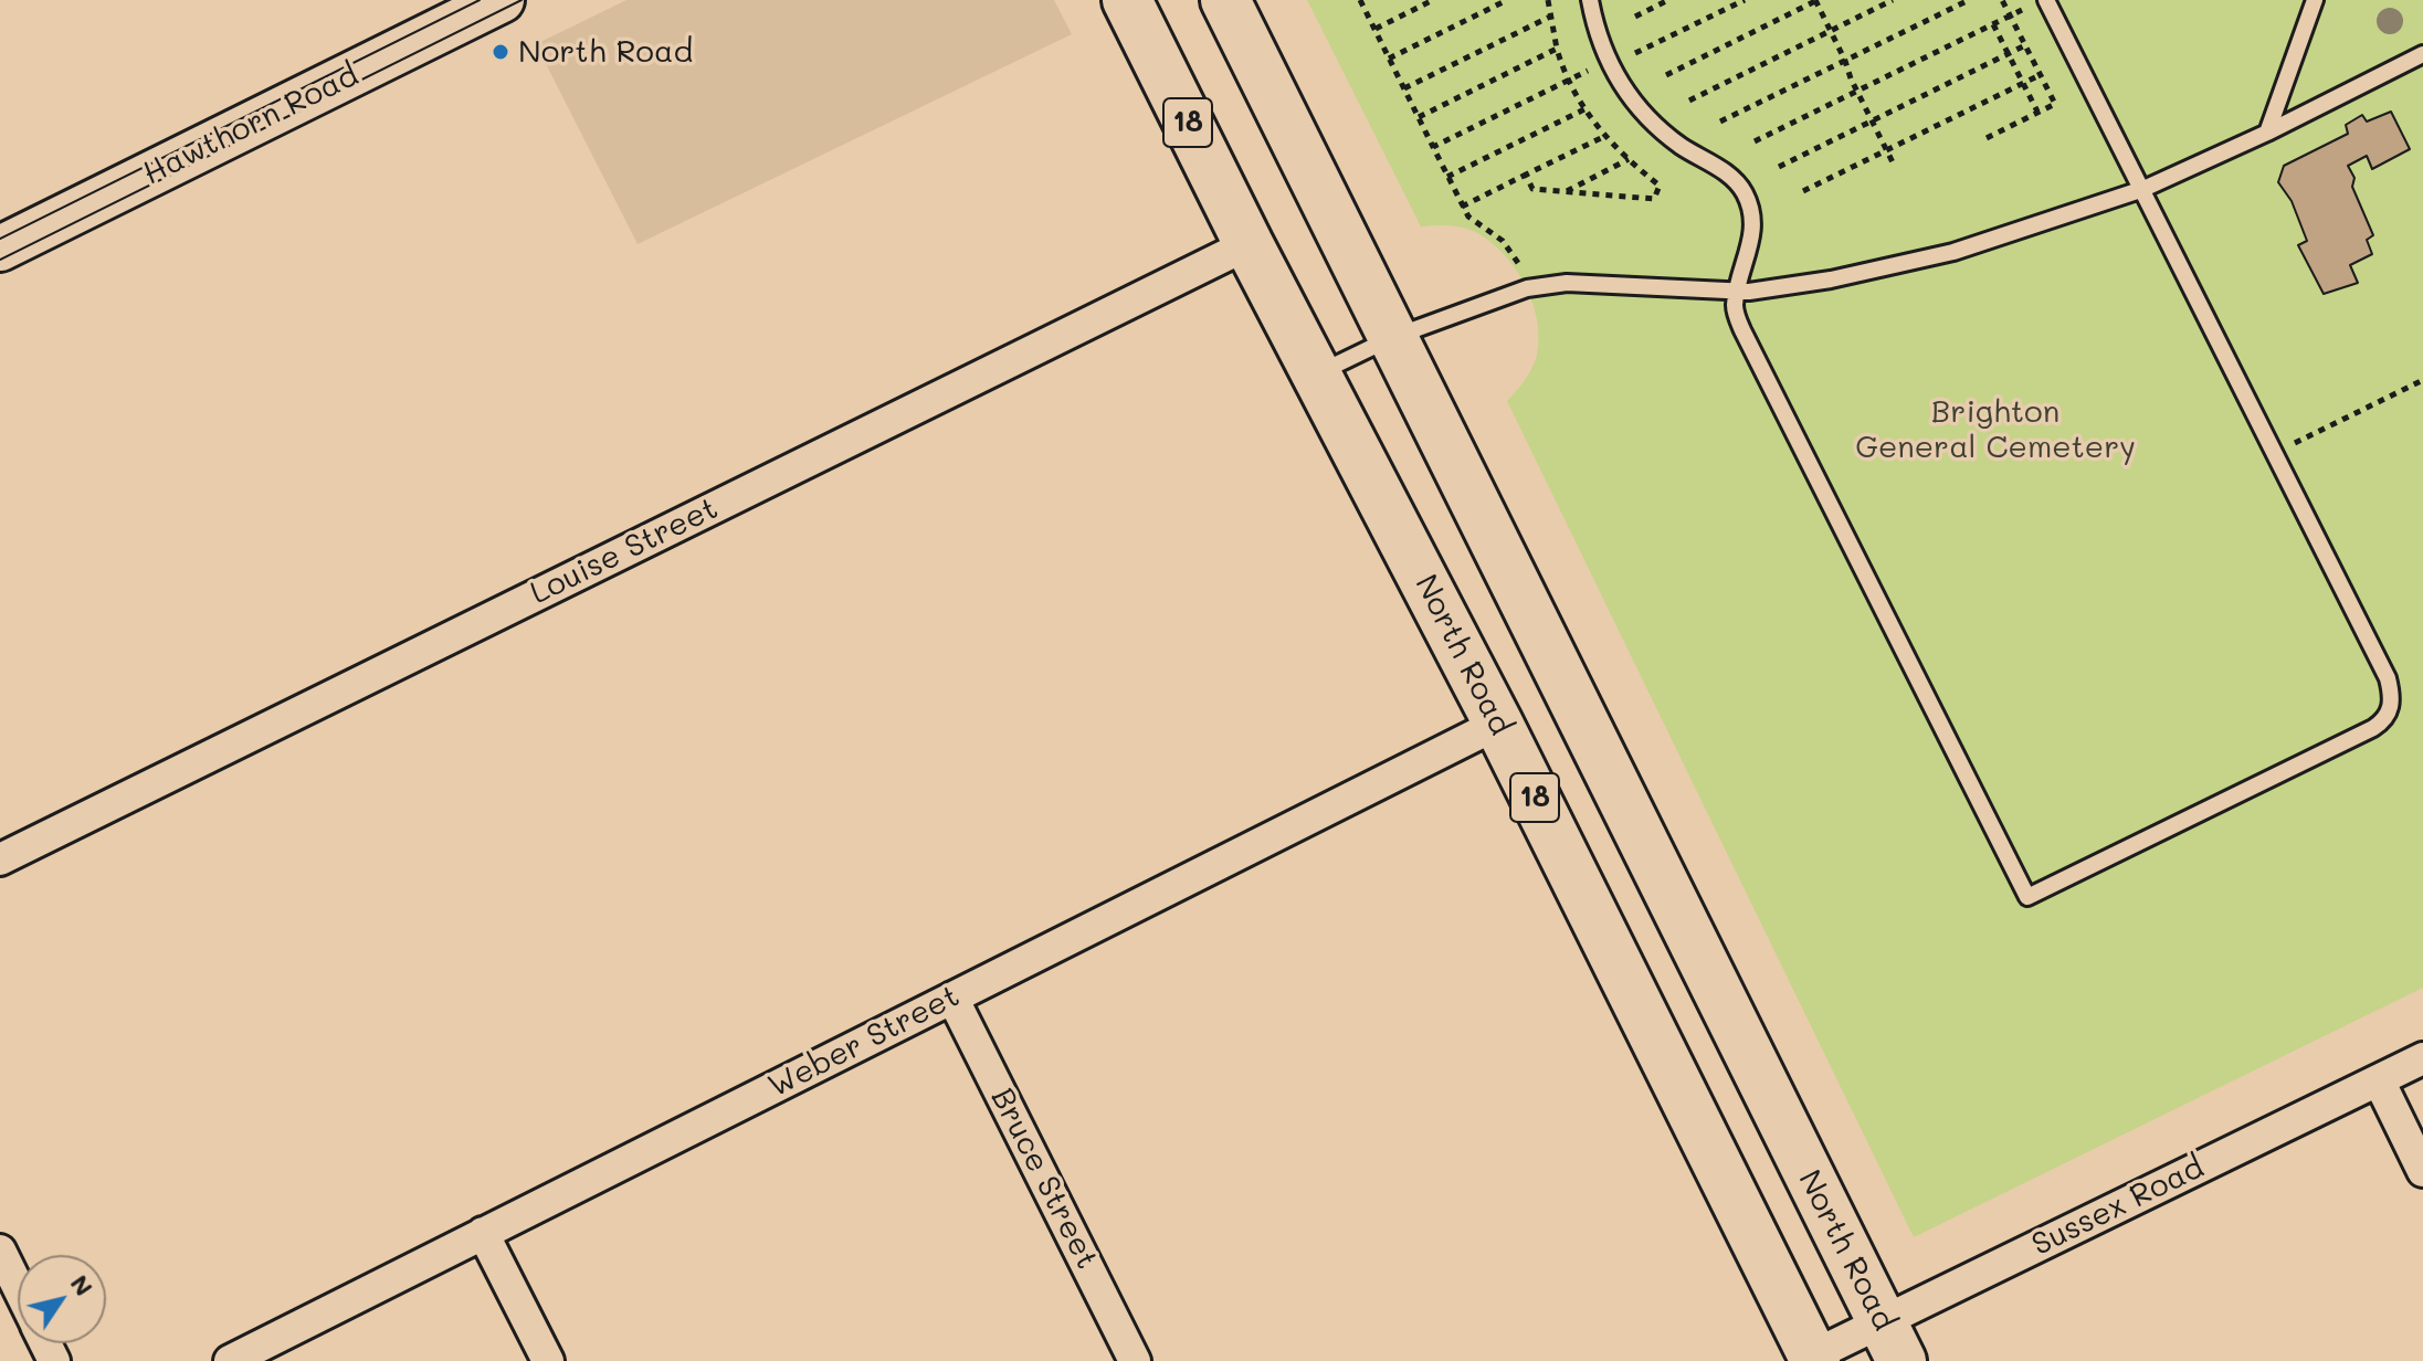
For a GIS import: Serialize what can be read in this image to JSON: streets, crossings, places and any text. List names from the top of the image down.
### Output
{
  "streets": {
    "highway": ["18", "North Road"],
    "main road": ["Hawthorn Road"],
    "street": [
      "Louise Street",
      "Weber Street",
      "Bruce Street",
      "Sussex Road"
    ]
  },
  "crossings": [
    ["Louise Street", "North Road"],
    ["North Road", "Weber Street"],
    ["North Road", "Sussex Road"],
    ["Weber Street", "Bruce Street"]
  ],
  "parks": ["Brighton General Cemetery"],
  "places": ["North Road"],
  "north": "top right"
}
